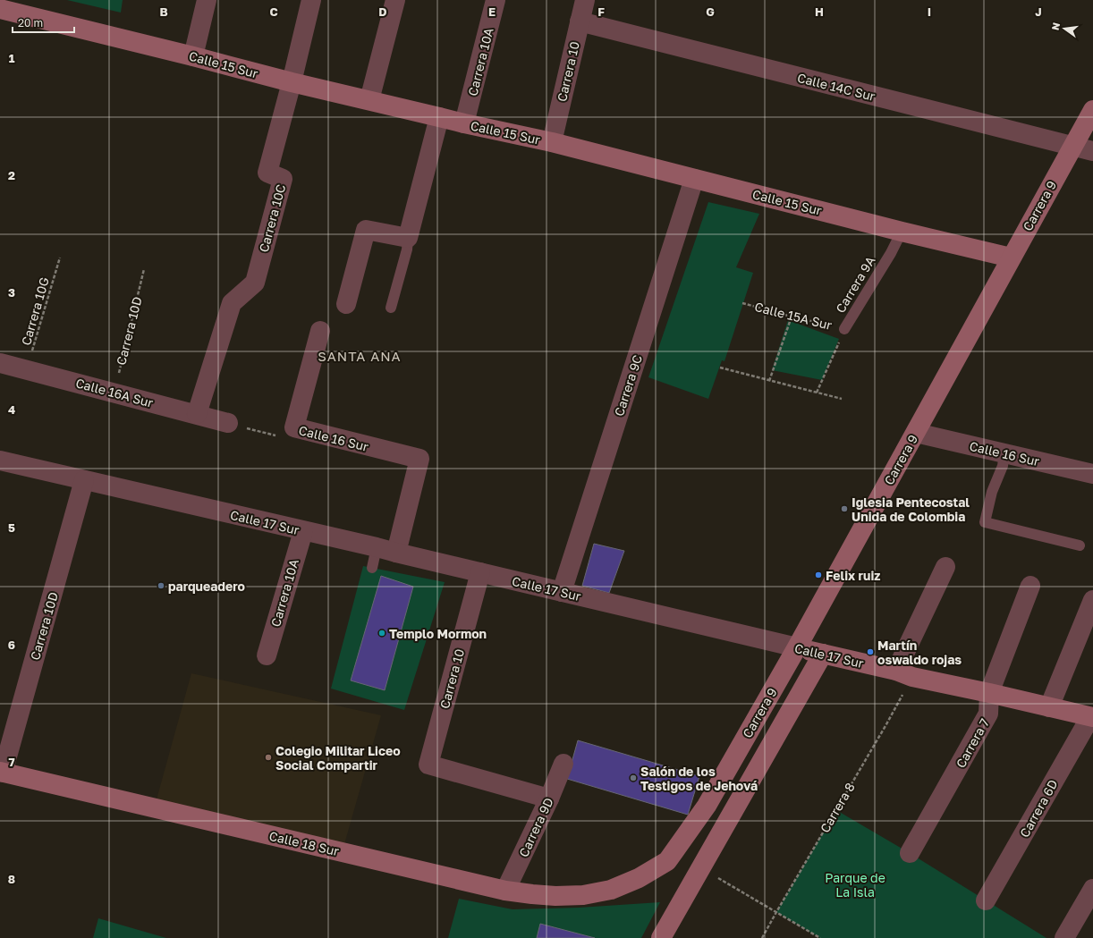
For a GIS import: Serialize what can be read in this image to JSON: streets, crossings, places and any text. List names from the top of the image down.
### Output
{
  "streets": {
    "street": [
      "Carrera 10A",
      "Calle 15 Sur",
      "Carrera 10",
      "Calle 14C Sur",
      "Carrera 9",
      "Carrera 10C",
      "Carrera 10D",
      "Carrera 9C",
      "Calle 16A Sur",
      "Calle 16 Sur",
      "Calle 17 Sur",
      "Carrera 7",
      "Carrera 6D",
      "Carrera 9D",
      "Calle 18 Sur"
    ],
    "lane": ["Carrera 9A"],
    "path": ["Carrera 10G", "Calle 15A Sur", "Carrera 8"]
  },
  "crossings": [
    ["Carrera 10A", "Calle 15 Sur"],
    ["Carrera 10A", "Calle 17 Sur"],
    ["Calle 15 Sur", "Carrera 10"],
    ["Calle 15 Sur", "Carrera 9"],
    ["Calle 15 Sur", "Carrera 10C"],
    ["Calle 15 Sur", "Carrera 9A"],
    ["Calle 15 Sur", "Carrera 9C"],
    ["Carrera 10", "Calle 14C Sur"],
    ["Carrera 10", "Calle 17 Sur"],
    ["Carrera 10", "Carrera 9D"],
    ["Calle 14C Sur", "Carrera 9"],
    ["Carrera 9", "Calle 16 Sur"],
    ["Carrera 9", "Calle 17 Sur"],
    ["Carrera 9", "Calle 18 Sur"],
    ["Carrera 10C", "Calle 16A Sur"],
    ["Carrera 9A", "Calle 15A Sur"],
    ["Carrera 10G", "Calle 16A Sur"],
    ["Carrera 10D", "Calle 16A Sur"],
    ["Carrera 10D", "Calle 17 Sur"],
    ["Carrera 10D", "Calle 18 Sur"],
    ["Carrera 9C", "Calle 17 Sur"],
    ["Calle 16A Sur", "Calle 16 Sur"],
    ["Calle 16 Sur", "Calle 17 Sur"],
    ["Calle 17 Sur", "Carrera 7"],
    ["Calle 17 Sur", "Carrera 8"],
    ["Calle 17 Sur", "Carrera 6D"],
    ["Carrera 9D", "Calle 18 Sur"]
  ],
  "districts": ["SANTA ANA"],
  "parks": ["Parque de La Isla"],
  "places": [
    "Iglesia Pentecostal Unida de Colombia",
    "Felix ruiz",
    "parqueadero",
    "Templo Mormon",
    "Martín oswaldo rojas",
    "Colegio Militar Liceo Social Compartir",
    "Salón de los Testigos de Jehová"
  ],
  "scale_bar": "20 m",
  "north": "left",
  "grid": {
    "columns": [
      "B",
      "C",
      "D",
      "E",
      "F",
      "G",
      "H",
      "I",
      "J"
    ],
    "rows": [
      "1",
      "2",
      "3",
      "4",
      "5",
      "6",
      "7",
      "8"
    ]
  }
}
